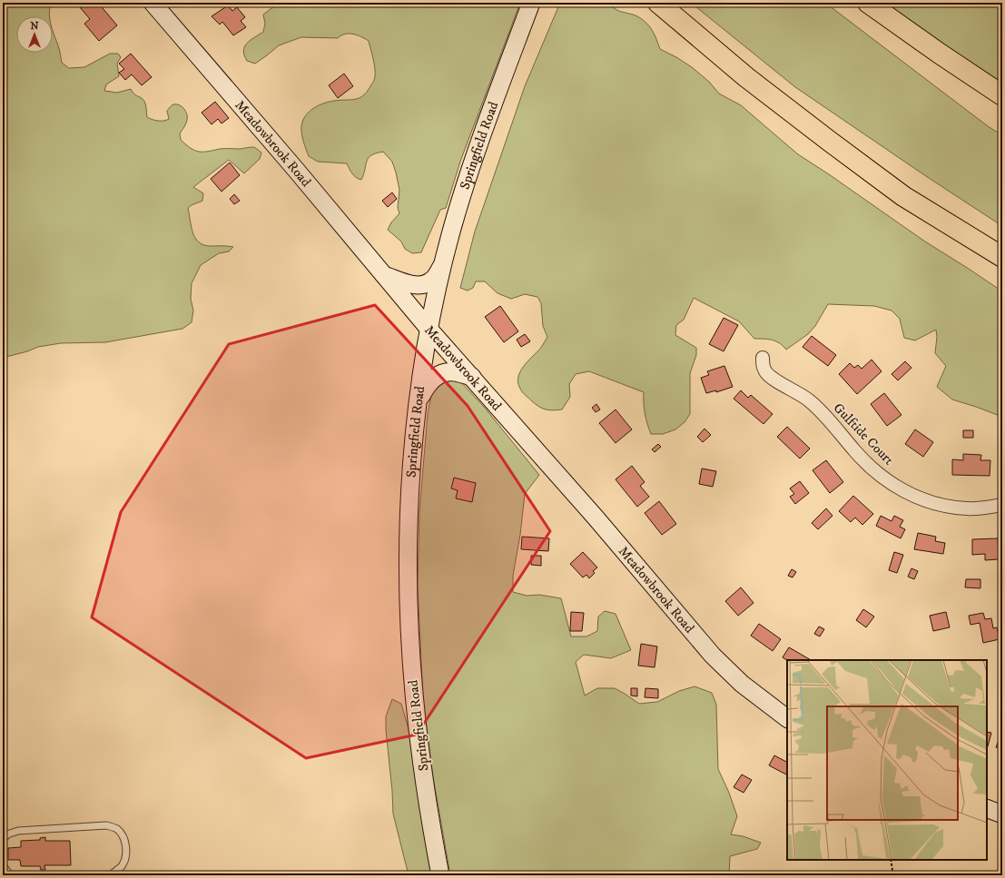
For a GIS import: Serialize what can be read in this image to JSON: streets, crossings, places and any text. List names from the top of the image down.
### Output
{
  "streets": {
    "main road": ["Meadowbrook Road", "Springfield Road"],
    "street": ["Gulftide Court"]
  },
  "crossings": [
    ["Meadowbrook Road", "Springfield Road"]
  ],
  "north": "top"
}
